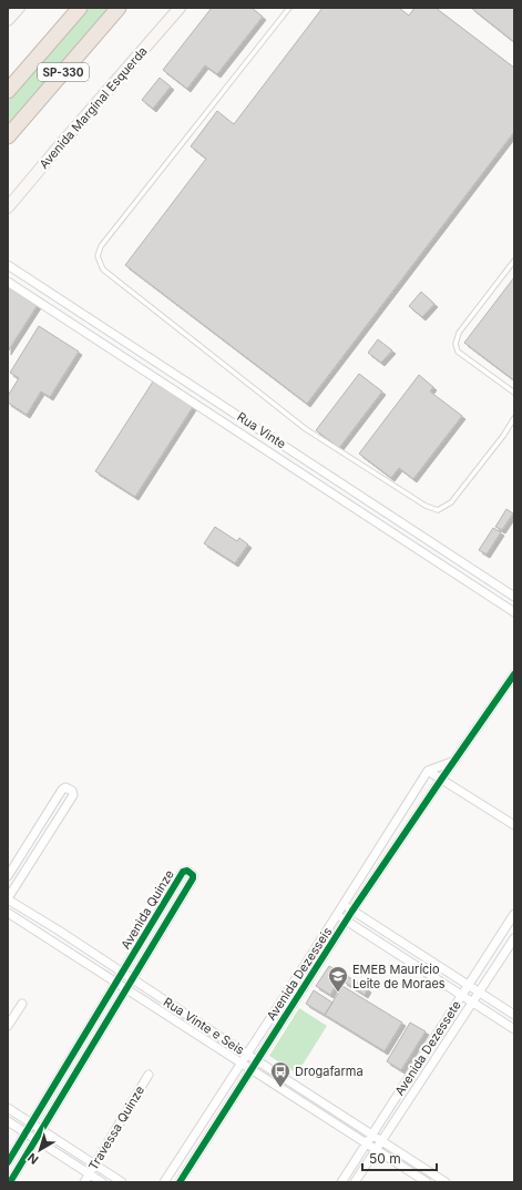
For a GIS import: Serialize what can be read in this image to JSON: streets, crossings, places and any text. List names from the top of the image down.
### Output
{
  "streets": {
    "highway": ["SP-330"],
    "main road": ["Avenida Marginal Esquerda"],
    "street": [
      "Rua Vinte",
      "Avenida Quinze",
      "Avenida Dezesseis",
      "Rua Vinte e Seis",
      "Avenida Dezessete",
      "Travessa Quinze"
    ]
  },
  "crossings": [
    ["Avenida Quinze", "Rua Vinte e Seis"],
    ["Avenida Dezesseis", "Rua Vinte e Seis"],
    ["Rua Vinte e Seis", "Avenida Dezessete"]
  ],
  "places": {
    "school or university": ["EMEB Maurício Leite de Moraes"],
    "bus stop": ["Drogafarma"]
  },
  "scale_bar": "50 m",
  "north": "bottom left"
}
